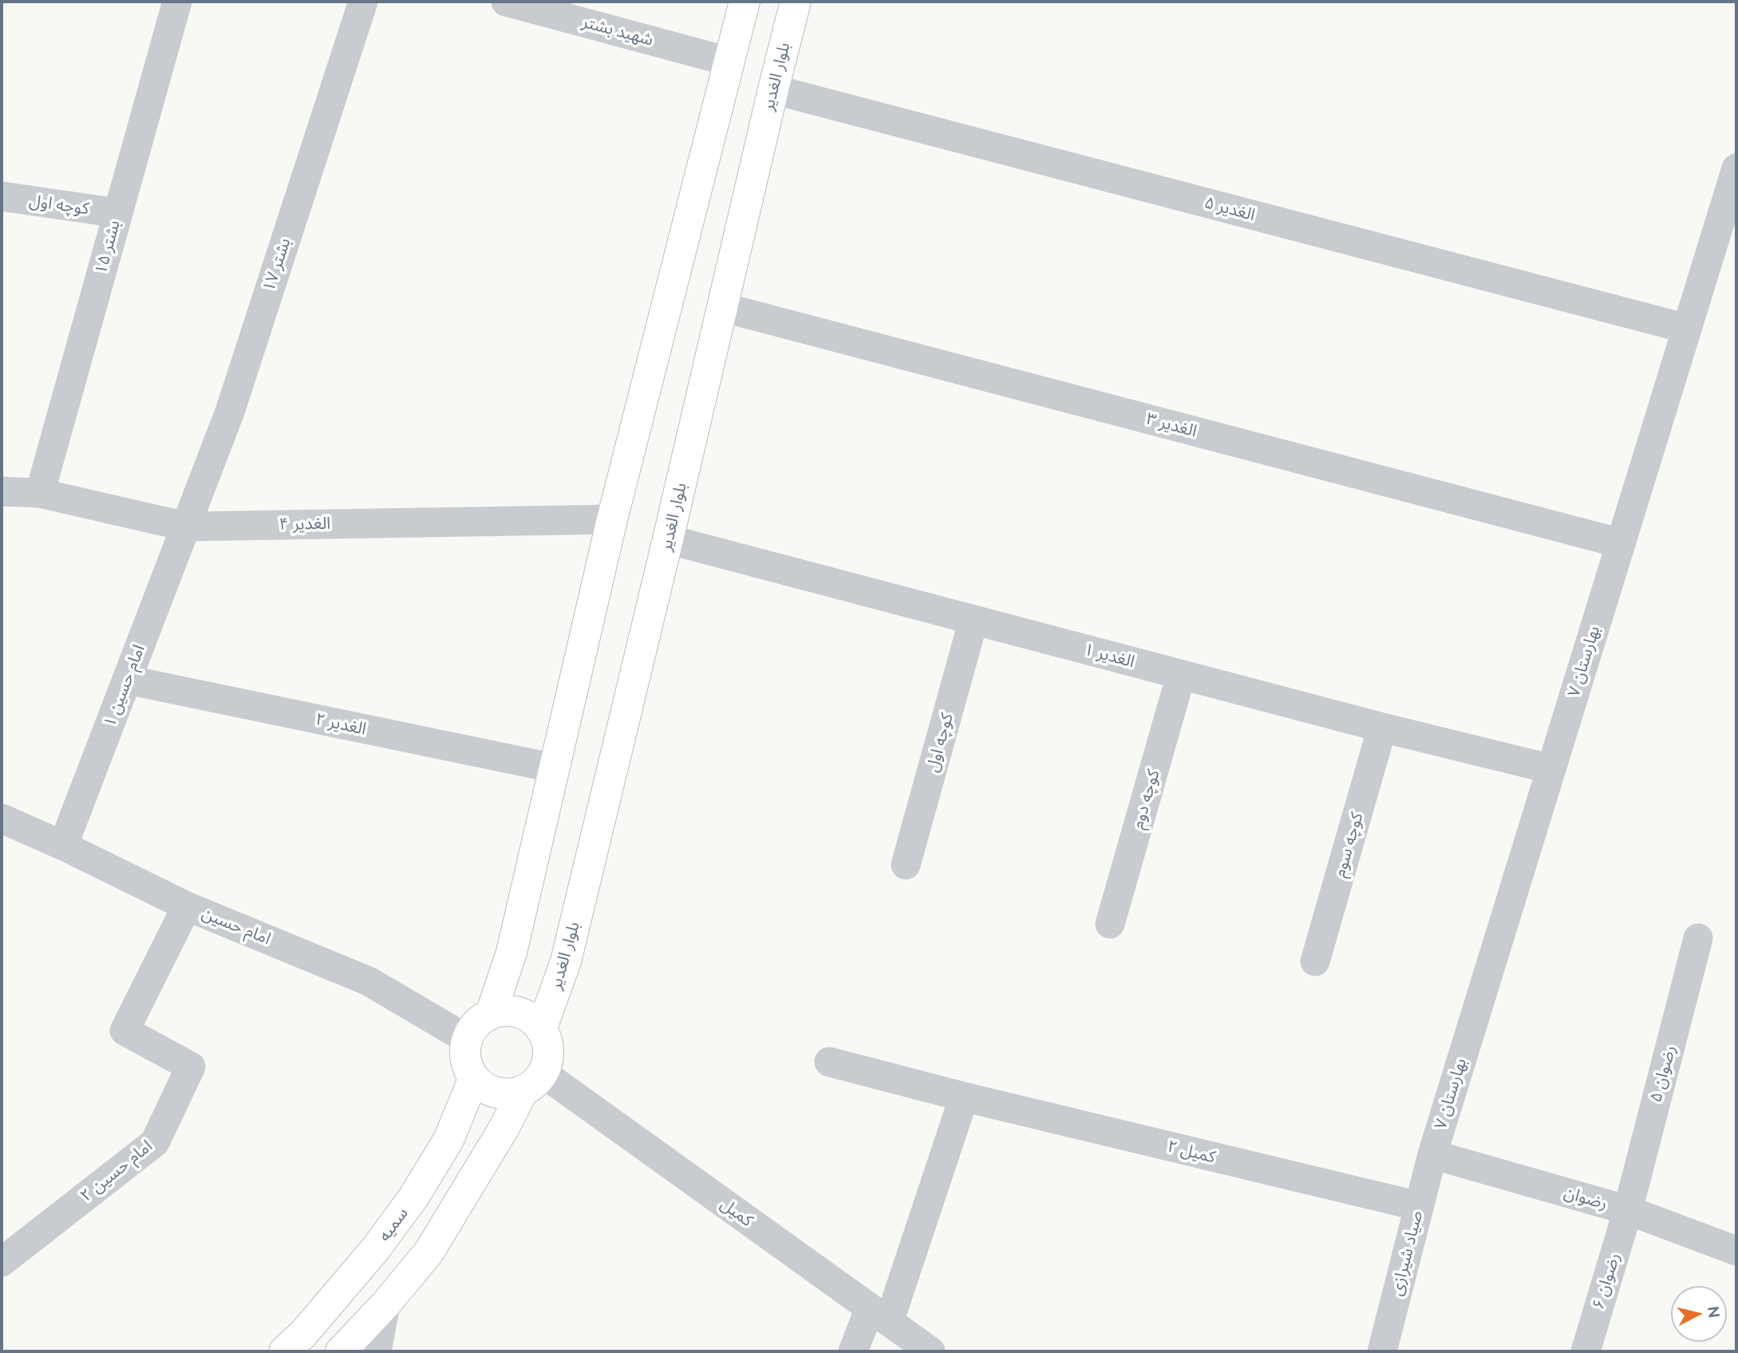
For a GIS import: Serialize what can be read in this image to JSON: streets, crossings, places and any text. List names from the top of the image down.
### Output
{
  "streets": {
    "street": [
      "شهید بشتر",
      "بلوار الغدیر",
      "کوچه اول",
      "الغدیر ۵",
      "بشتر ۱۵",
      "بشتر ۱۷",
      "الغدیر ۳",
      "الغدیر ۴",
      "الغدیر ۱",
      "بهارستان ۷",
      "امام حسین ۱",
      "الغدیر ۲",
      "کوچه دوم",
      "کوچه سوم",
      "امام حسین",
      "رضوان ۵",
      "کمیل ۲",
      "امام حسین ۲",
      "رضوان",
      "کمیل",
      "سمیه",
      "صیاد شیرازی",
      "رضوان ۶"
    ]
  },
  "crossings": [
    ["بلوار الغدیر", "الغدیر ۵"],
    ["بلوار الغدیر", "الغدیر ۳"],
    ["بلوار الغدیر", "الغدیر ۱"],
    ["بلوار الغدیر", "امام حسین"],
    ["بلوار الغدیر", "کمیل"],
    ["بلوار الغدیر", "سمیه"],
    ["کوچه اول", "بشتر ۱۵"],
    ["کوچه اول", "الغدیر ۱"],
    ["الغدیر ۵", "بهارستان ۷"],
    ["بشتر ۱۵", "الغدیر ۴"],
    ["بشتر ۱۷", "الغدیر ۴"],
    ["بشتر ۱۷", "امام حسین ۱"],
    ["الغدیر ۳", "بهارستان ۷"],
    ["الغدیر ۴", "امام حسین ۱"],
    ["الغدیر ۱", "بهارستان ۷"],
    ["الغدیر ۱", "کوچه دوم"],
    ["الغدیر ۱", "کوچه سوم"],
    ["بهارستان ۷", "رضوان"],
    ["بهارستان ۷", "صیاد شیرازی"],
    ["امام حسین ۱", "الغدیر ۲"],
    ["امام حسین ۱", "امام حسین"],
    ["امام حسین", "امام حسین ۲"],
    ["امام حسین", "کمیل"],
    ["امام حسین", "سمیه"],
    ["رضوان ۵", "رضوان"],
    ["رضوان ۵", "رضوان ۶"],
    ["کمیل ۲", "صیاد شیرازی"],
    ["رضوان", "صیاد شیرازی"],
    ["رضوان", "رضوان ۶"],
    ["کمیل", "سمیه"]
  ],
  "north": "right"
}
